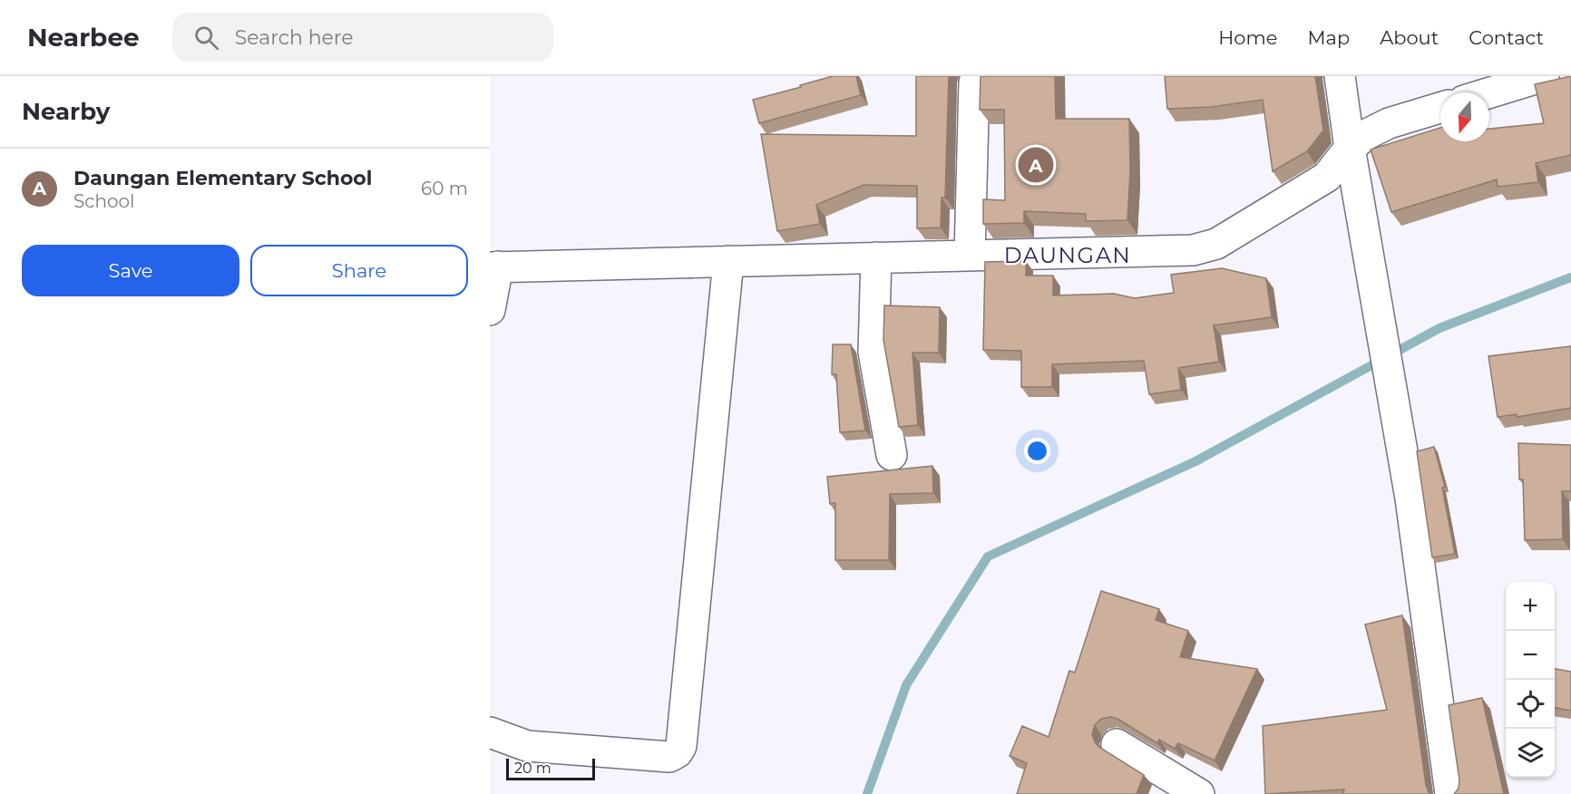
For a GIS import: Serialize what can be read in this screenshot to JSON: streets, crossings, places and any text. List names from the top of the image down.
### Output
{
  "districts": ["DAUNGAN"],
  "scale_bar": "20 m",
  "north": "bottom",
  "page": {
    "header": "Nearbee",
    "search": "Search here",
    "nav": [
      "Home",
      "Map",
      "About",
      "Contact"
    ],
    "heading": "Nearby",
    "pins": "A",
    "list": [
      {
        "mark": "A",
        "name": "Daungan Elementary School",
        "note": "School",
        "value": "60 m"
      }
    ],
    "buttons": ["Save", "Share"],
    "map_buttons": ["+", "−"],
    "scale": "20 m"
  }
}
